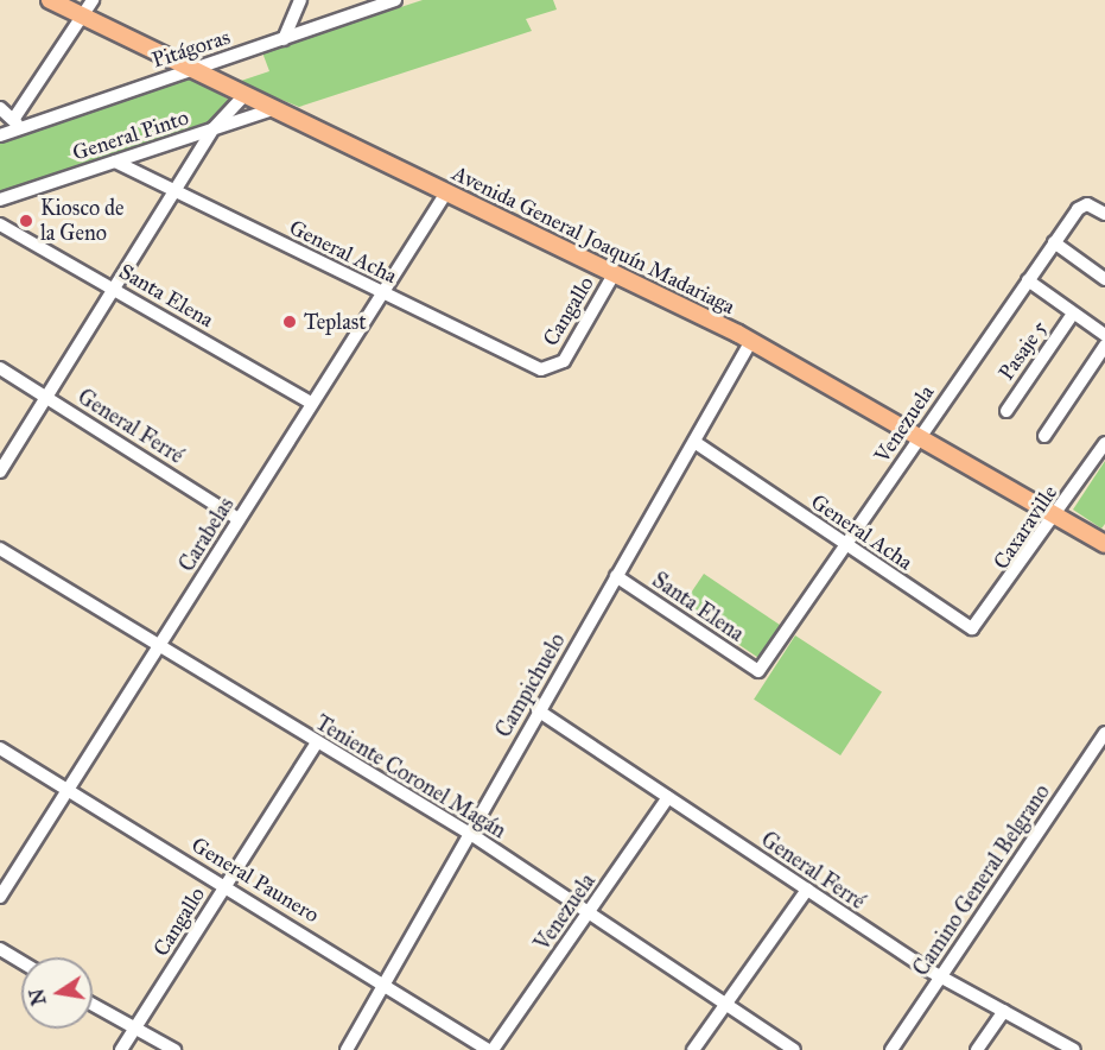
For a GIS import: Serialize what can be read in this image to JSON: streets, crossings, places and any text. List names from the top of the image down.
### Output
{
  "streets": {
    "main road": ["Avenida General Joaquín Madariaga"],
    "street": [
      "Pitágoras",
      "General Pinto",
      "General Acha",
      "Santa Elena",
      "Cangallo",
      "Pasaje 5",
      "Venezuela",
      "General Ferré",
      "Caxaraville",
      "Carabelas",
      "Campichuelo",
      "Teniente Coronel Magán",
      "General Paunero",
      "Camino General Belgrano"
    ]
  },
  "crossings": [
    ["Pitágoras", "Avenida General Joaquín Madariaga"],
    ["General Pinto", "Avenida General Joaquín Madariaga"],
    ["General Pinto", "General Acha"],
    ["Avenida General Joaquín Madariaga", "Cangallo"],
    ["Avenida General Joaquín Madariaga", "Venezuela"],
    ["Avenida General Joaquín Madariaga", "Caxaraville"],
    ["Avenida General Joaquín Madariaga", "Carabelas"],
    ["Avenida General Joaquín Madariaga", "Campichuelo"],
    ["General Acha", "Cangallo"],
    ["General Acha", "Venezuela"],
    ["General Acha", "Caxaraville"],
    ["General Acha", "Carabelas"],
    ["General Acha", "Campichuelo"],
    ["Santa Elena", "Venezuela"],
    ["Santa Elena", "Carabelas"],
    ["Santa Elena", "Campichuelo"],
    ["Cangallo", "Teniente Coronel Magán"],
    ["Cangallo", "General Paunero"],
    ["Venezuela", "General Ferré"],
    ["Venezuela", "Teniente Coronel Magán"],
    ["Venezuela", "General Paunero"],
    ["General Ferré", "Carabelas"],
    ["General Ferré", "Campichuelo"],
    ["General Ferré", "Camino General Belgrano"],
    ["Carabelas", "Teniente Coronel Magán"],
    ["Carabelas", "General Paunero"],
    ["Campichuelo", "Teniente Coronel Magán"],
    ["Campichuelo", "General Paunero"]
  ],
  "places": ["Kiosco de la Geno", "Teplast"],
  "north": "left"
}
